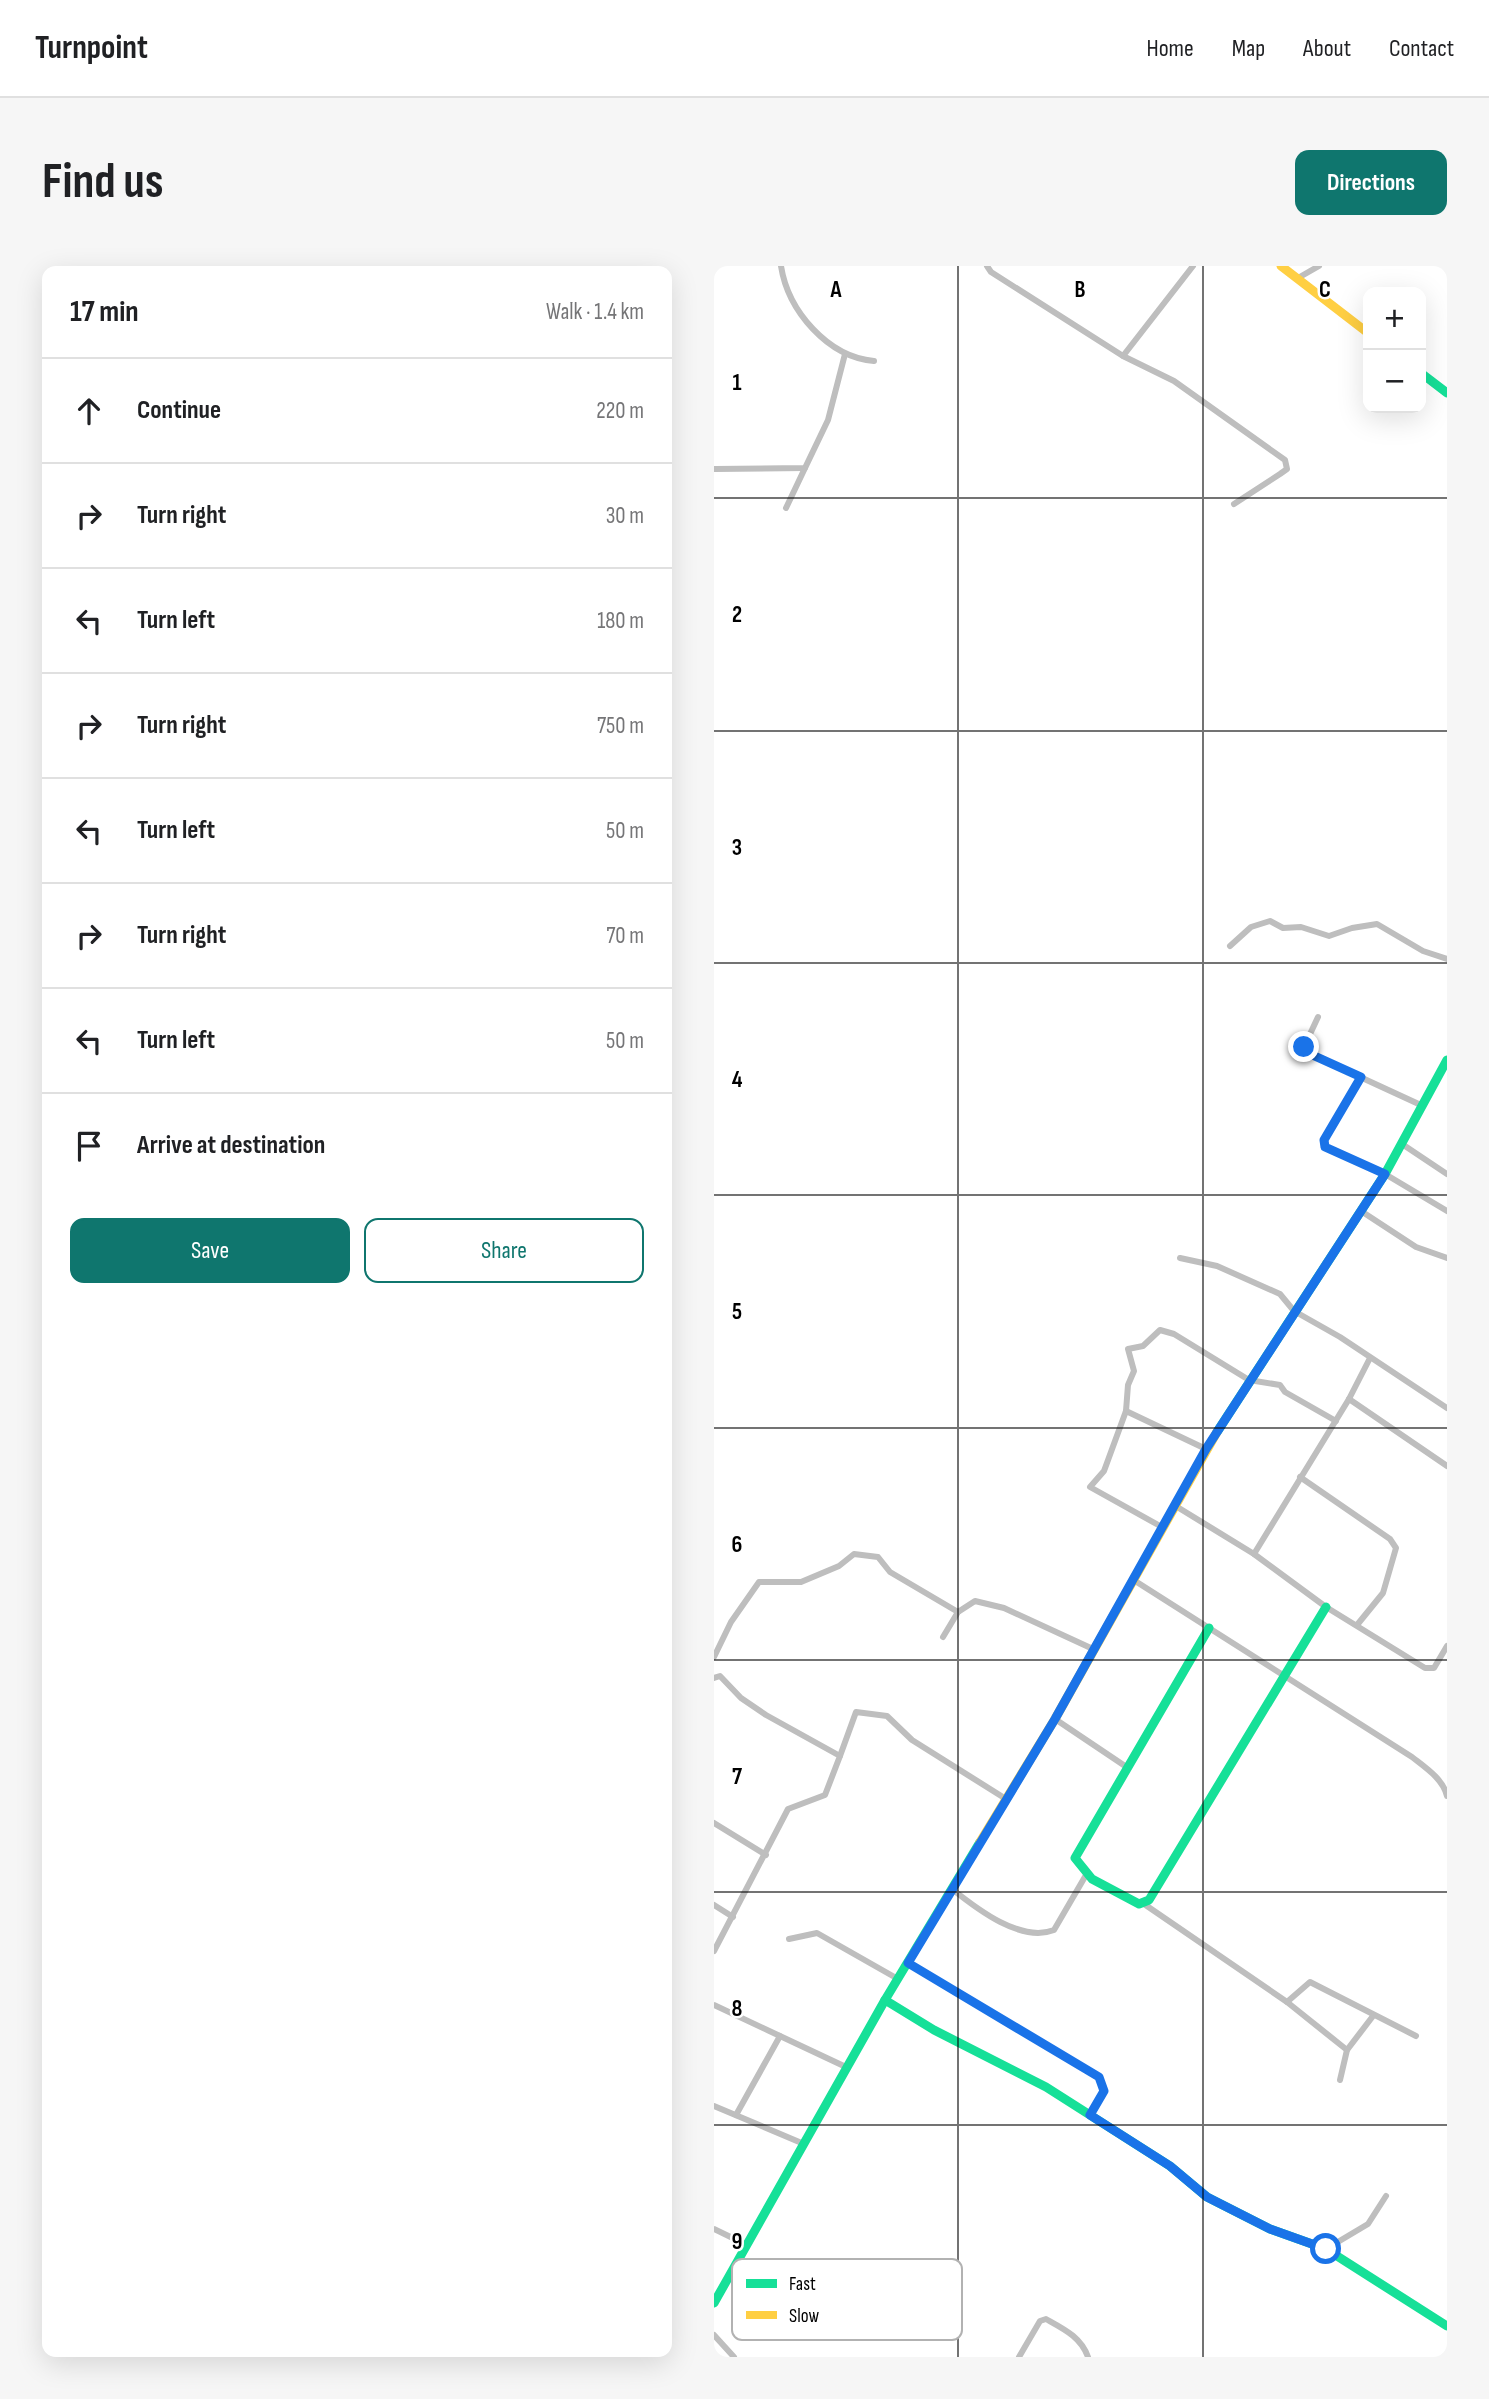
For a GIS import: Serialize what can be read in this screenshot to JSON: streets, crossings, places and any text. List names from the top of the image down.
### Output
{
  "legend": ["Fast", "Slow"],
  "page": {
    "header": "Turnpoint",
    "nav": [
      "Home",
      "Map",
      "About",
      "Contact"
    ],
    "buttons": [
      "Directions",
      ["Save", "Share"]
    ],
    "title": "Find us",
    "heading": ["17 min", "Walk · 1.4 km"],
    "map_buttons": ["+", "−"],
    "list": [
      ["Continue", "220 m"],
      ["Turn right", "30 m"],
      ["Turn left", "180 m"],
      ["Turn right", "750 m"],
      ["Turn left", "50 m"],
      ["Turn right", "70 m"],
      ["Turn left", "50 m"],
      "Arrive at destination"
    ]
  },
  "grid": {
    "columns": ["A", "B", "C"],
    "rows": [
      "1",
      "2",
      "3",
      "4",
      "5",
      "6",
      "7",
      "8",
      "9"
    ]
  }
}
